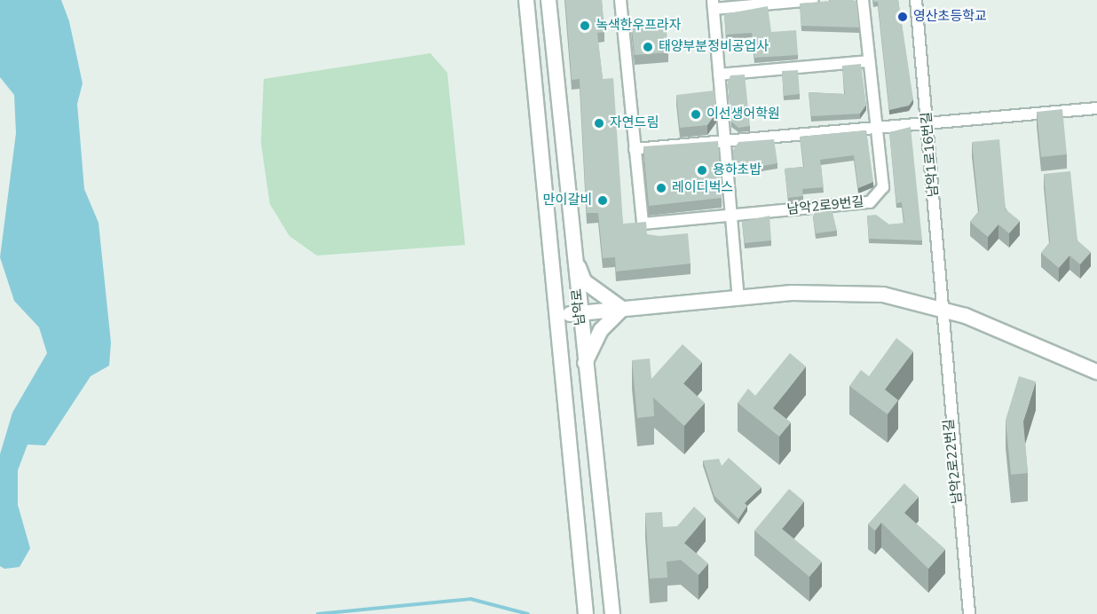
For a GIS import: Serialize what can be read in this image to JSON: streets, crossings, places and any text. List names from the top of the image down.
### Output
{
  "streets": {
    "street": [
      "남악1로16번길",
      "남악2로9번길",
      "남악로",
      "남악2로22번길"
    ]
  },
  "crossings": [
    ["남악1로16번길", "남악2로22번길"]
  ],
  "places": [
    "영산초등학교",
    "녹색한우프라자",
    "태양부분정비공업사",
    "이선생어학원",
    "자연드림",
    "용하초밥",
    "레이디벅스",
    "만이갈비"
  ]
}
